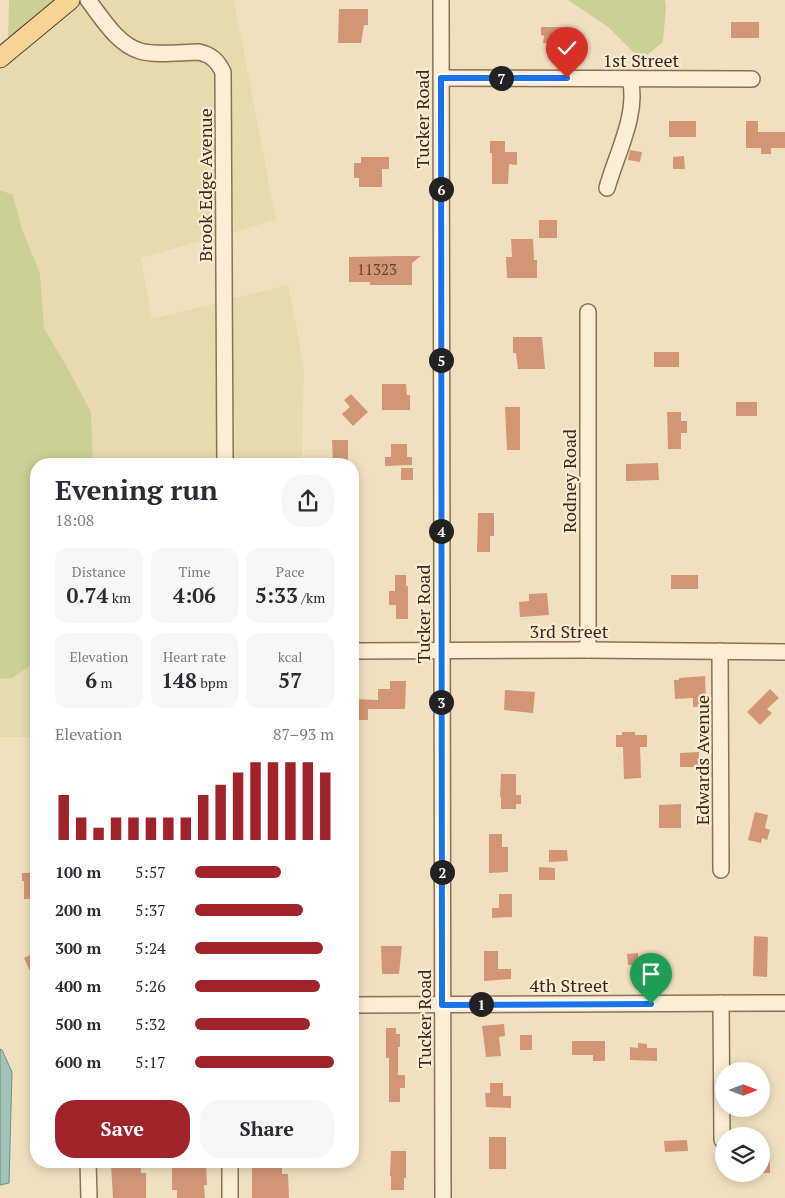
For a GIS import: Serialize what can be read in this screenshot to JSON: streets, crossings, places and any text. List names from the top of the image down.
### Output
{
  "streets": {
    "street": [
      "1st Street",
      "Tucker Road",
      "Brook Edge Avenue",
      "Rodney Road",
      "3rd Street",
      "Edwards Avenue",
      "4th Street"
    ]
  },
  "crossings": [
    ["1st Street", "Tucker Road"],
    ["Tucker Road", "3rd Street"],
    ["Tucker Road", "4th Street"],
    ["Rodney Road", "3rd Street"],
    ["3rd Street", "Edwards Avenue"]
  ],
  "house_numbers": ["11323"],
  "north": "right",
  "page": {
    "pins": [
      "7",
      "6",
      "5",
      "4",
      "3",
      "2",
      "1"
    ],
    "heading": ["Evening run", "18:08"],
    "stats": [
      ["Distance", "0.74 km"],
      ["Time", "4:06"],
      ["Pace", "5:33 /km"],
      ["Elevation", "6 m"],
      ["Heart rate", "148 bpm"],
      ["kcal", "57"]
    ],
    "chart": ["Elevation", "87–93 m"],
    "list": [
      {
        "name": "100 m",
        "note": "5:57"
      },
      {
        "name": "200 m",
        "note": "5:37"
      },
      {
        "name": "300 m",
        "note": "5:24"
      },
      {
        "name": "400 m",
        "note": "5:26"
      },
      {
        "name": "500 m",
        "note": "5:32"
      },
      {
        "name": "600 m",
        "note": "5:17"
      }
    ],
    "buttons": ["Save", "Share"]
  }
}
